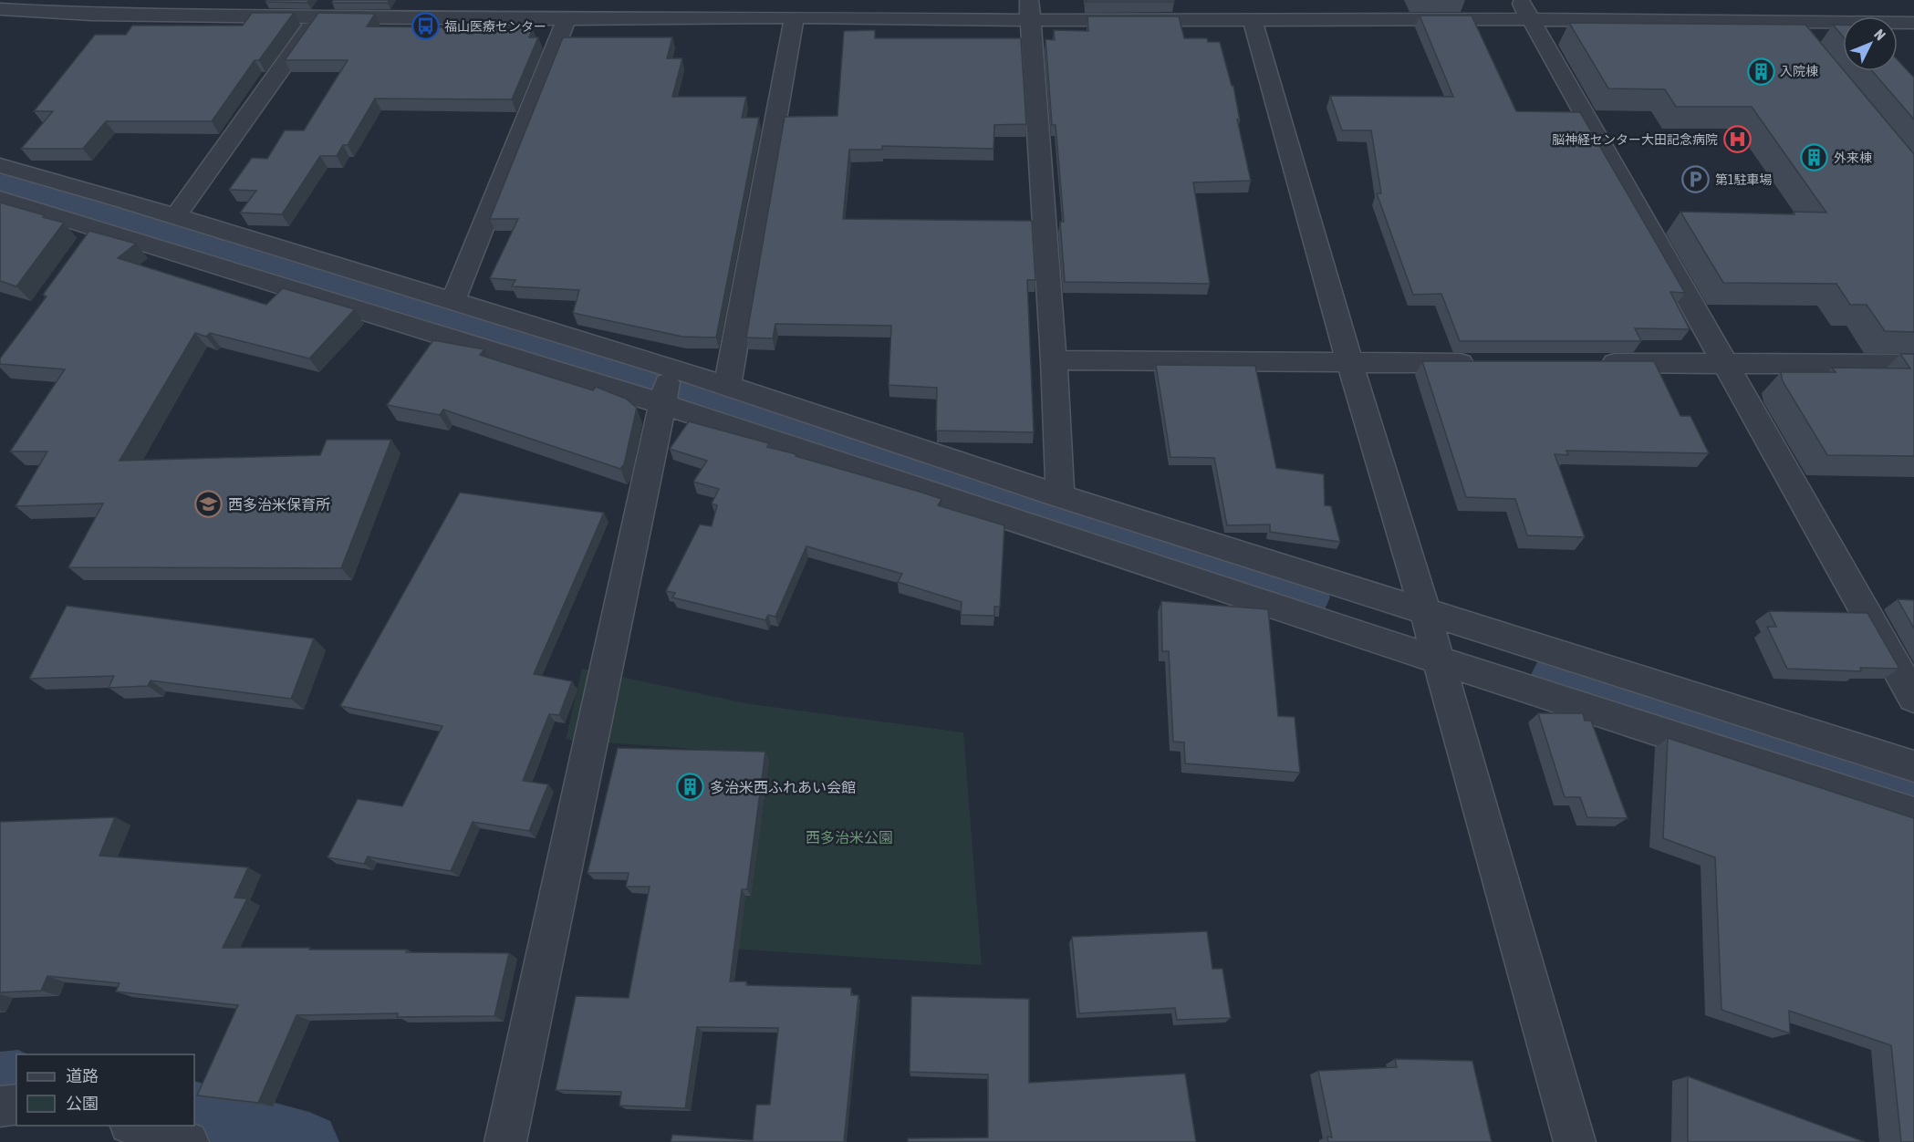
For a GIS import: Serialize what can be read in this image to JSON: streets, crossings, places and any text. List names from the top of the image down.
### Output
{
  "parks": ["西多治米公園"],
  "places": {
    "bus stop": ["福山医療センター"],
    "building": ["入院棟", "外来棟", "多治米西ふれあい会館"],
    "hospital": ["脳神経センター大田記念病院"],
    "parking": ["第1駐車場"],
    "school or university": ["西多治米保育所"]
  },
  "legend": ["道路", "公園"],
  "north": "top right"
}
